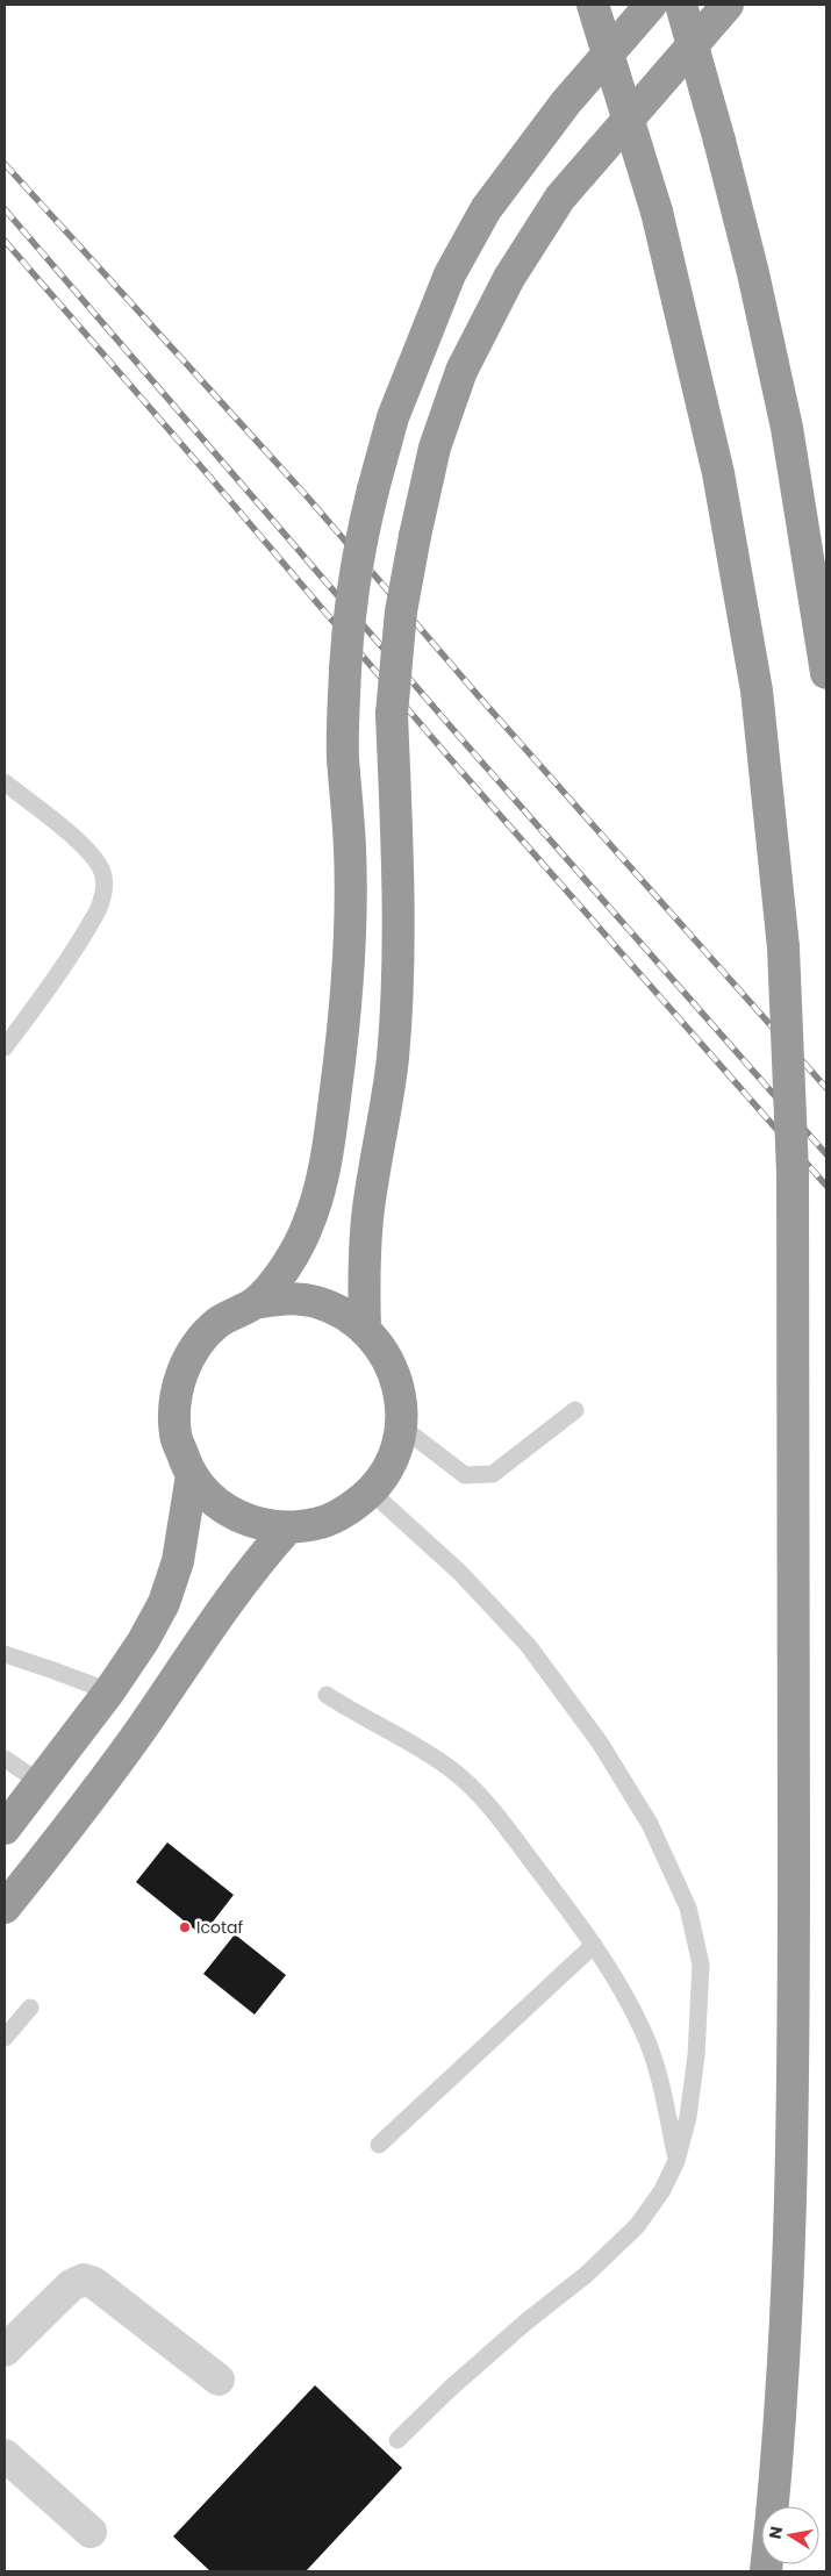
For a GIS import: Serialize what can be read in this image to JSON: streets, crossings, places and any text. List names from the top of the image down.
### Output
{
  "places": ["Icotaf"],
  "north": "left"
}
